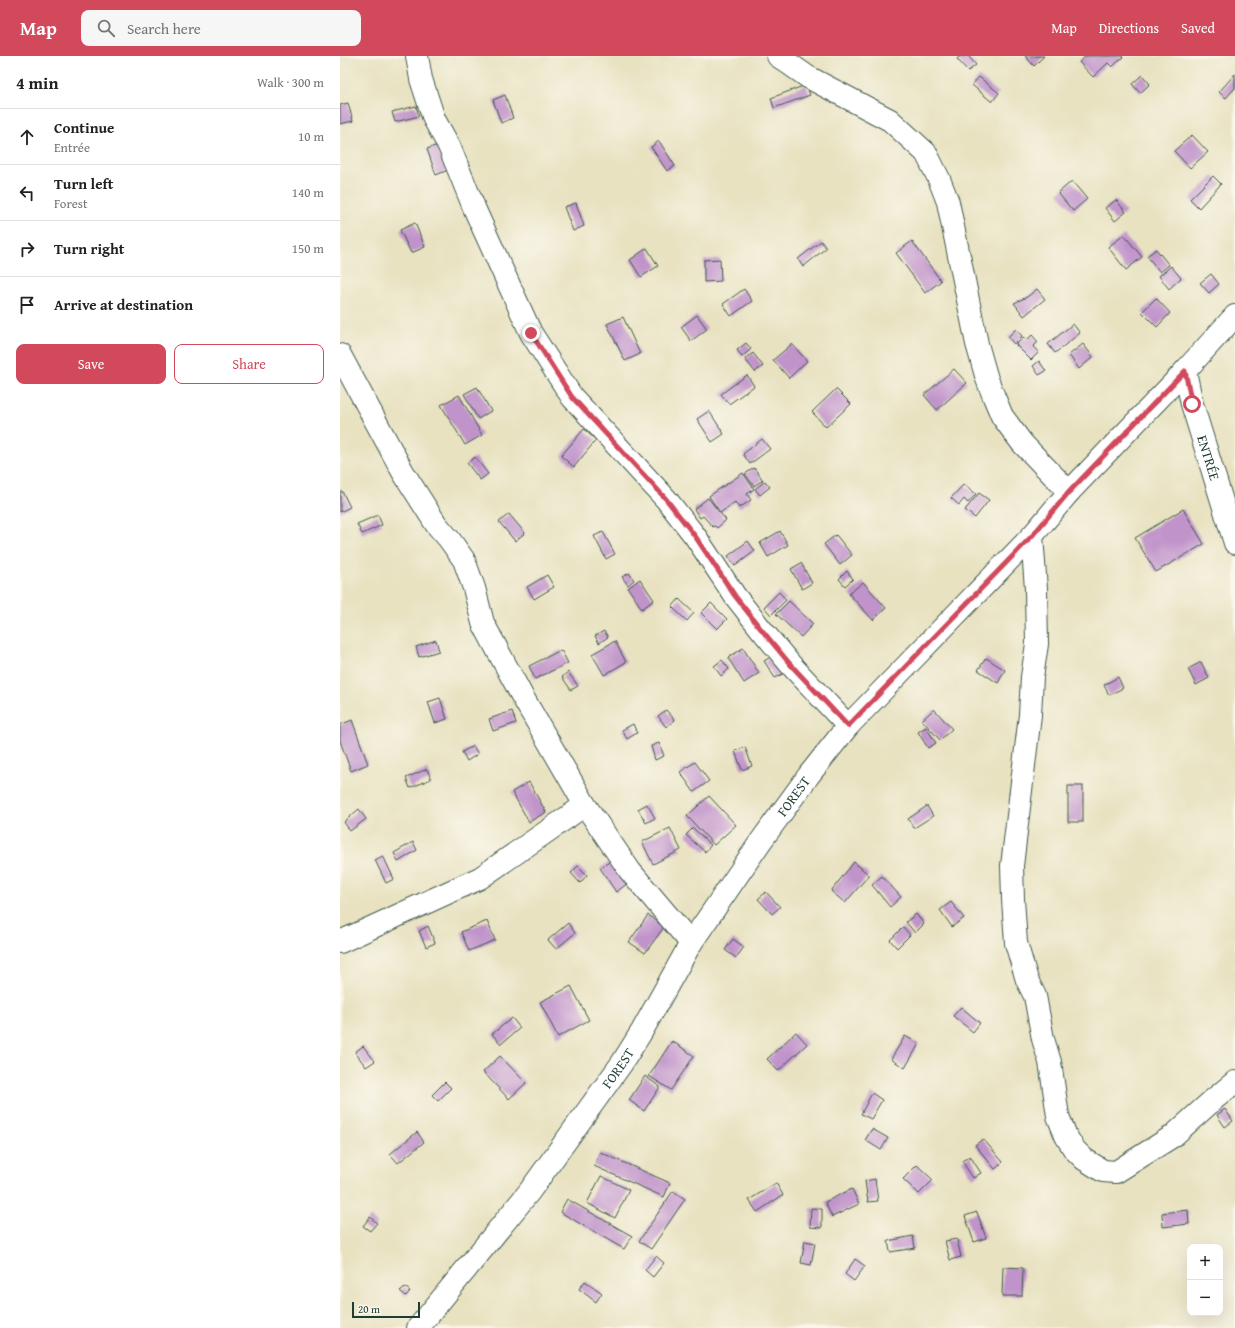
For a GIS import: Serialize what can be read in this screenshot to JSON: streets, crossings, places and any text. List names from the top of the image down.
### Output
{
  "streets": {
    "street": ["ENTRÉE", "FOREST"]
  },
  "crossings": [
    ["ENTRÉE", "FOREST"]
  ],
  "scale_bar": "20 m",
  "page": {
    "header": "Map",
    "search": "Search here",
    "nav": ["Map", "Directions", "Saved"],
    "heading": ["4 min", "Walk · 300 m"],
    "list": [
      ["Continue", "Entrée", "10 m"],
      ["Turn left", "Forest", "140 m"],
      ["Turn right", "150 m"],
      "Arrive at destination"
    ],
    "buttons": ["Save", "Share"],
    "map_buttons": ["+", "−"],
    "scale": "20 m"
  }
}
